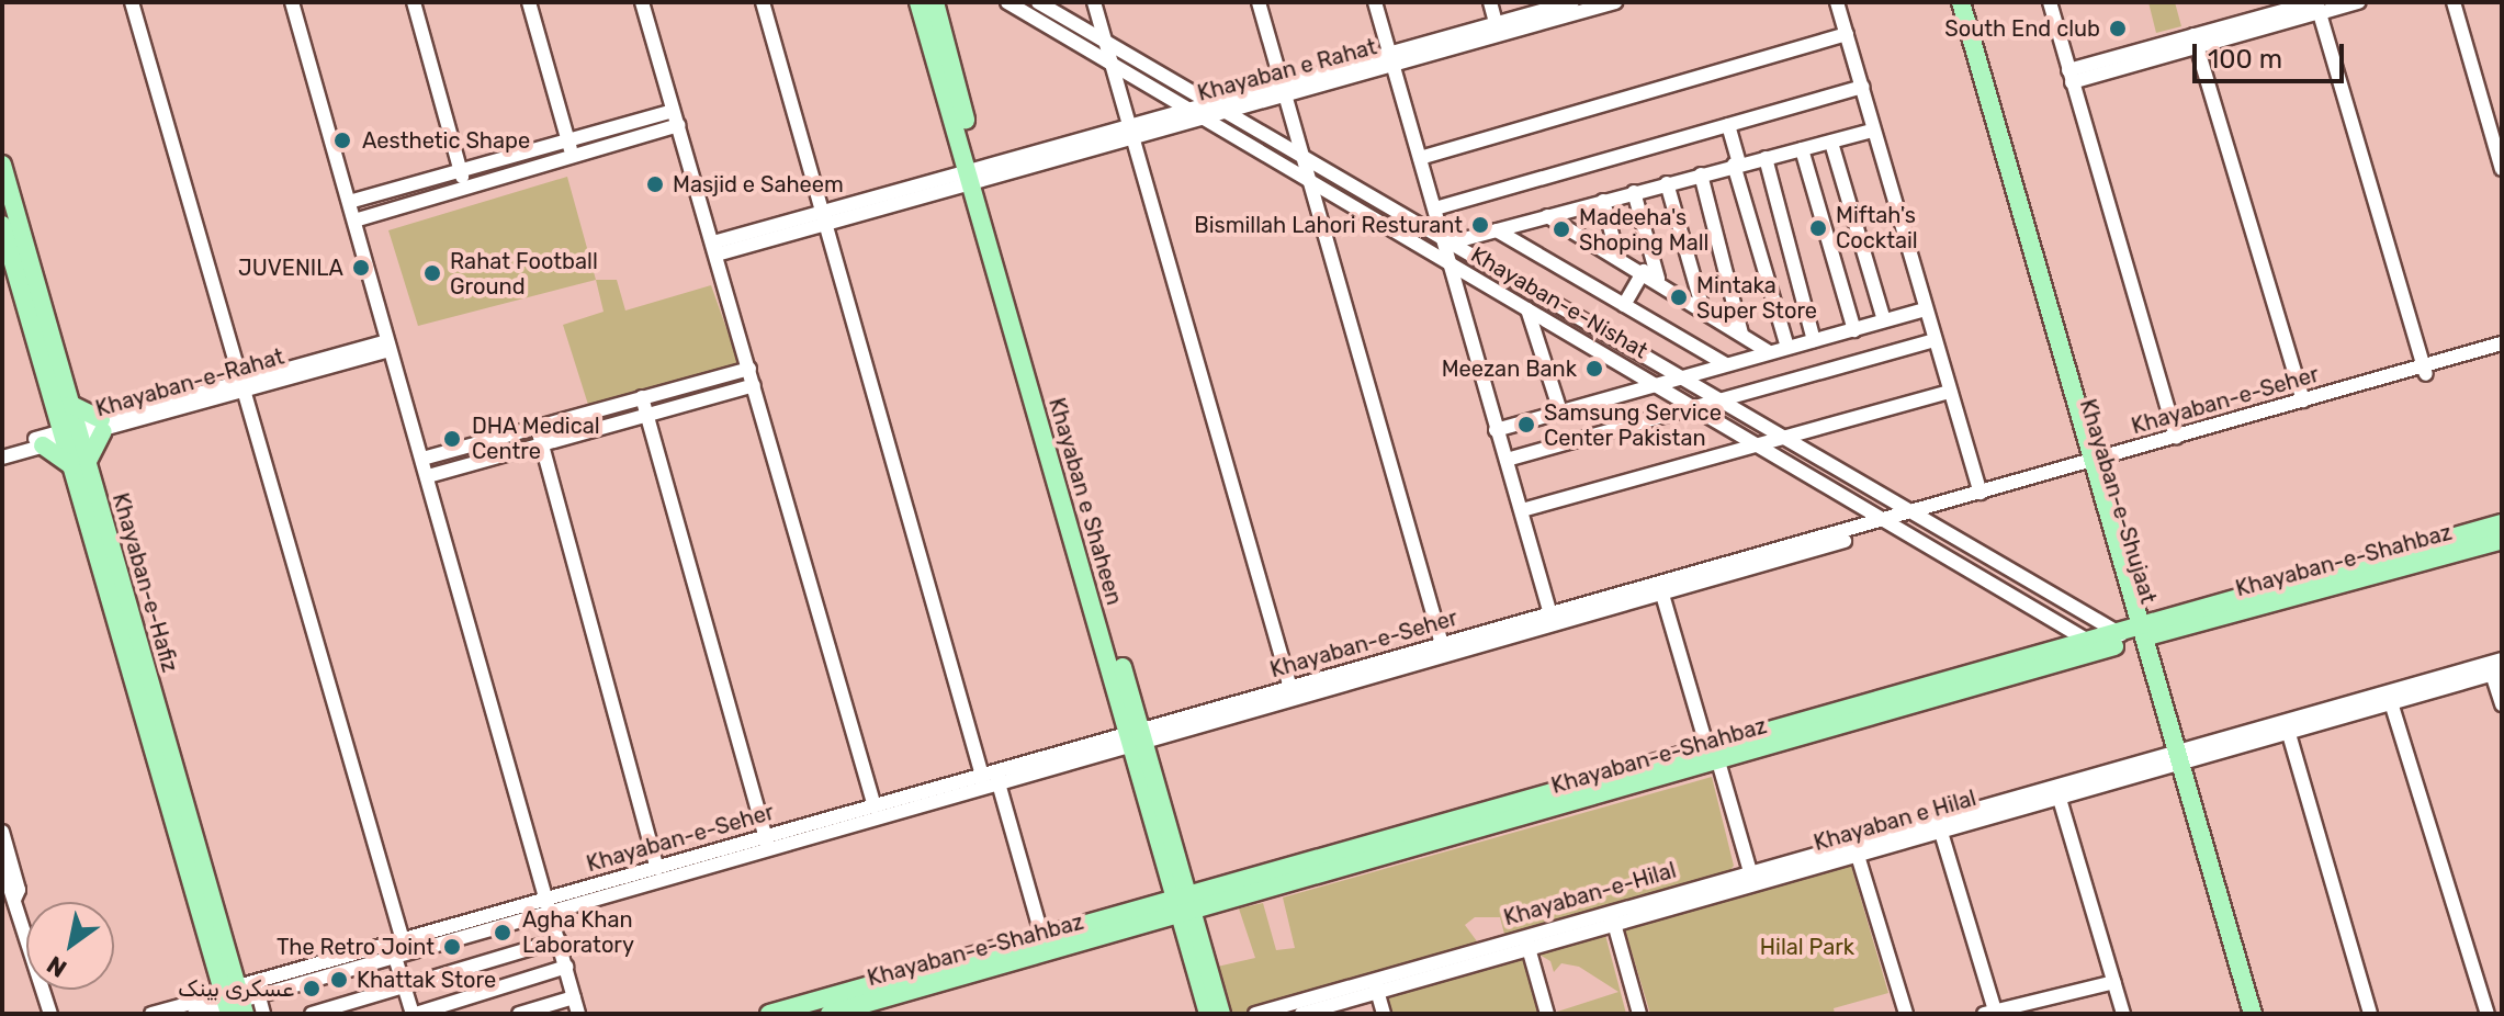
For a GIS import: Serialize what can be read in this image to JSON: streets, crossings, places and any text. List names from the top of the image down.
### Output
{
  "streets": {
    "main road": [
      "Khayaban e Shaheen",
      "Khayaban-e-Shujaat",
      "Khayaban-e-Shahbaz",
      "Khayaban-e-Hafiz"
    ],
    "street": [
      "Khayaban e Rahat",
      "Khayaban-e-Nishat",
      "Khayaban-e-Rahat",
      "Khayaban-e-Seher",
      "Khayaban e Hilal",
      "Khayaban-e-Hilal"
    ]
  },
  "crossings": [
    ["Khayaban e Rahat", "Khayaban-e-Nishat"],
    ["Khayaban e Rahat", "Khayaban e Shaheen"],
    ["Khayaban-e-Nishat", "Khayaban-e-Seher"],
    ["Khayaban-e-Nishat", "Khayaban-e-Shujaat"],
    ["Khayaban-e-Nishat", "Khayaban-e-Shahbaz"],
    ["Khayaban-e-Rahat", "Khayaban-e-Hafiz"],
    ["Khayaban-e-Seher", "Khayaban e Shaheen"],
    ["Khayaban-e-Seher", "Khayaban-e-Shujaat"],
    ["Khayaban-e-Seher", "Khayaban-e-Hafiz"],
    ["Khayaban e Shaheen", "Khayaban-e-Shahbaz"],
    ["Khayaban-e-Shujaat", "Khayaban-e-Shahbaz"],
    ["Khayaban-e-Shujaat", "Khayaban e Hilal"],
    ["Khayaban e Hilal", "Khayaban-e-Hilal"]
  ],
  "parks": ["Hilal Park"],
  "places": [
    "South End club",
    "Aesthetic Shape",
    "Masjid e Saheem",
    "Bismillah Lahori Resturant",
    "Miftah's Cocktail",
    "Madeeha's Shoping Mall",
    "JUVENILA",
    "Rahat Football Ground",
    "Mintaka Super Store",
    "Meezan Bank",
    "Samsung Service Center Pakistan",
    "DHA Medical Centre",
    "Agha Khan Laboratory",
    "The Retro Joint",
    "Khattak Store",
    "عسکری بینک"
  ],
  "scale_bar": "100 m",
  "north": "bottom left"
}
